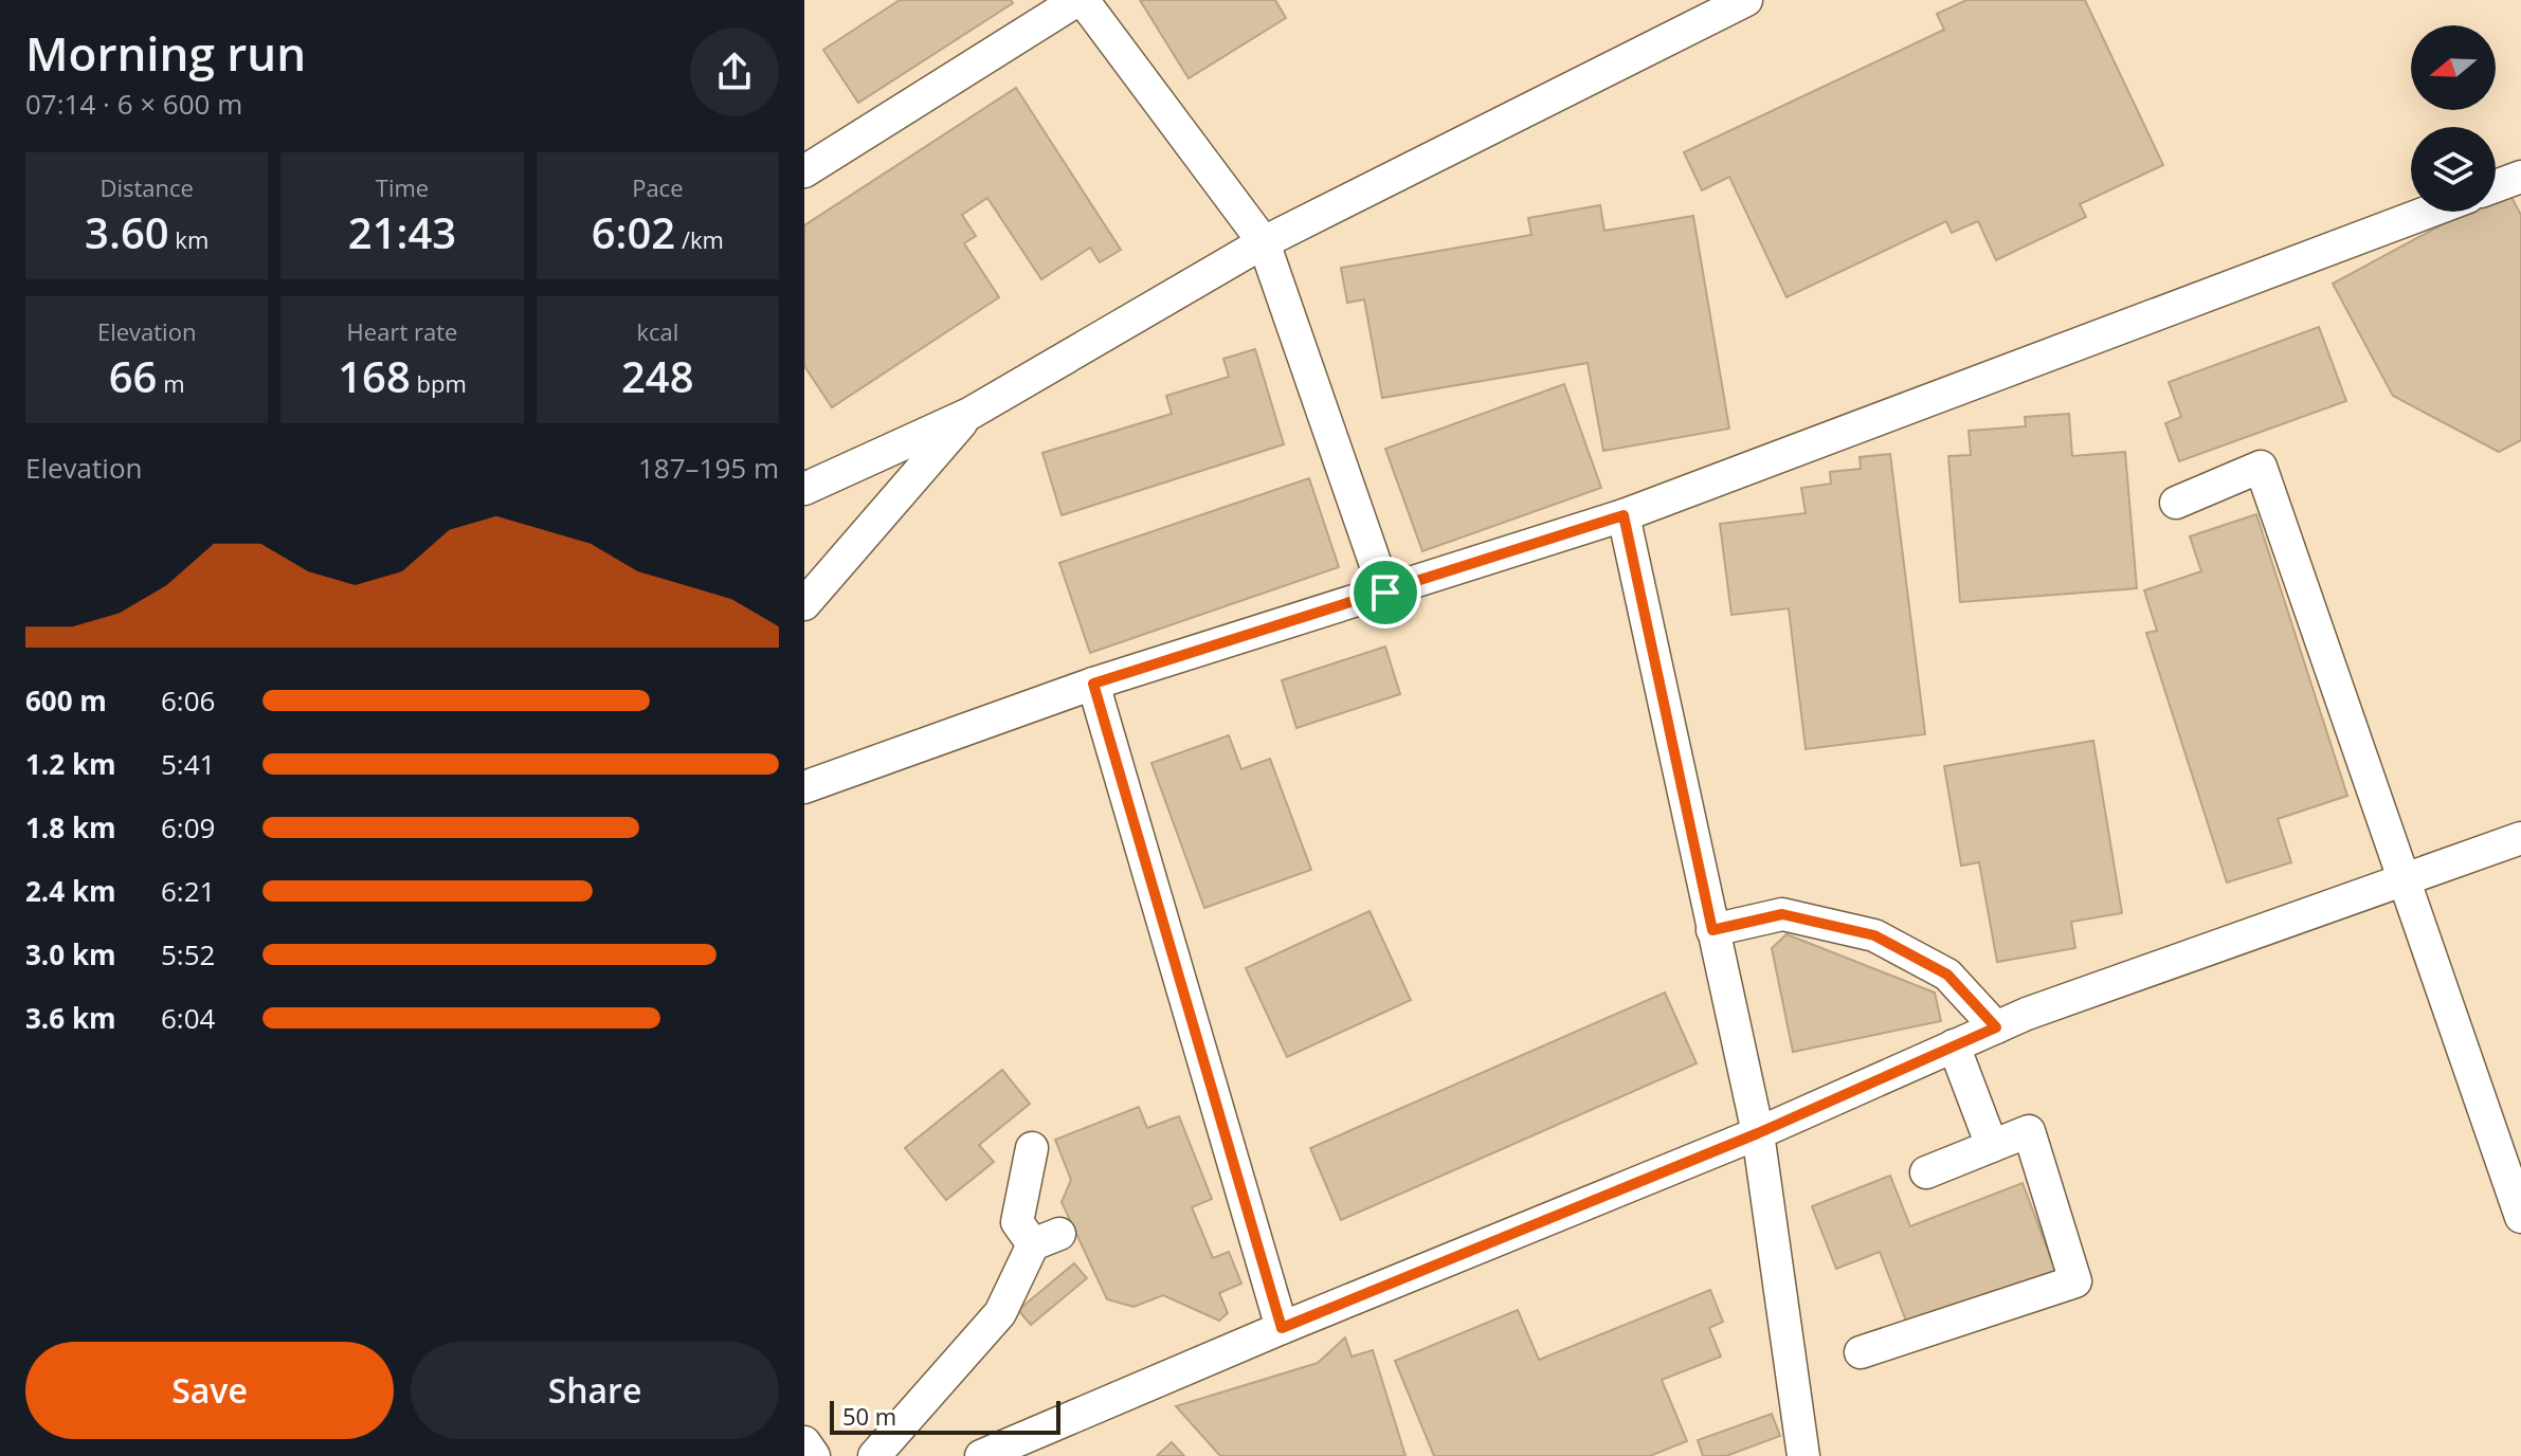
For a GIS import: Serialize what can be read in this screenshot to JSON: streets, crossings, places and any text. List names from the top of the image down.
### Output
{
  "scale_bar": "50 m",
  "north": "left",
  "page": {
    "heading": ["Morning run", "07:14 · 6 × 600 m"],
    "stats": [
      ["Distance", "3.60 km"],
      ["Time", "21:43"],
      ["Pace", "6:02 /km"],
      ["Elevation", "66 m"],
      ["Heart rate", "168 bpm"],
      ["kcal", "248"]
    ],
    "chart": ["Elevation", "187–195 m"],
    "list": [
      {
        "name": "600 m",
        "note": "6:06"
      },
      {
        "name": "1.2 km",
        "note": "5:41"
      },
      {
        "name": "1.8 km",
        "note": "6:09"
      },
      {
        "name": "2.4 km",
        "note": "6:21"
      },
      {
        "name": "3.0 km",
        "note": "5:52"
      },
      {
        "name": "3.6 km",
        "note": "6:04"
      }
    ],
    "buttons": ["Save", "Share"],
    "scale": "50 m"
  }
}
